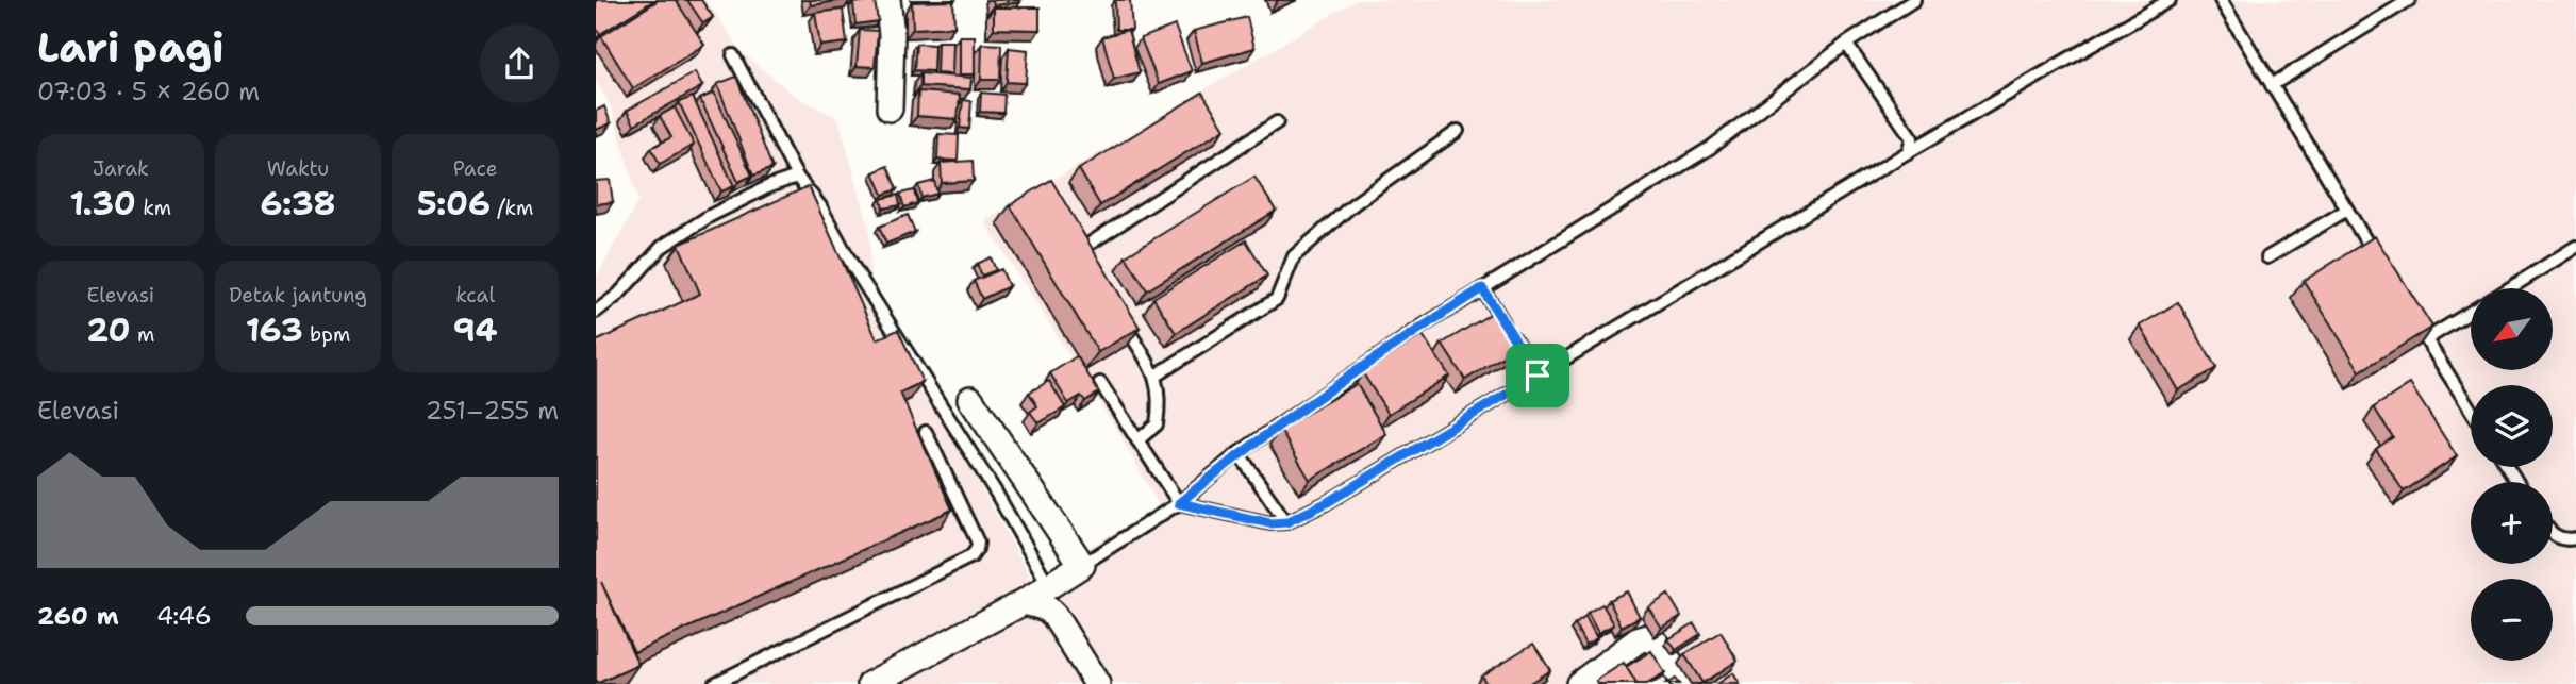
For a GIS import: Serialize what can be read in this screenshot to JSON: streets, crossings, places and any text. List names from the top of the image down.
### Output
{
  "north": "bottom left",
  "page": {
    "heading": ["Lari pagi", "07:03 · 5 × 260 m"],
    "stats": [
      ["Jarak", "1.30 km"],
      ["Waktu", "6:38"],
      ["Pace", "5:06 /km"],
      ["Elevasi", "20 m"],
      ["Detak jantung", "163 bpm"],
      ["kcal", "94"]
    ],
    "map_buttons": ["+", "−"],
    "chart": ["Elevasi", "251–255 m"],
    "list": [
      {
        "name": "260 m",
        "note": "4:46"
      }
    ]
  }
}
